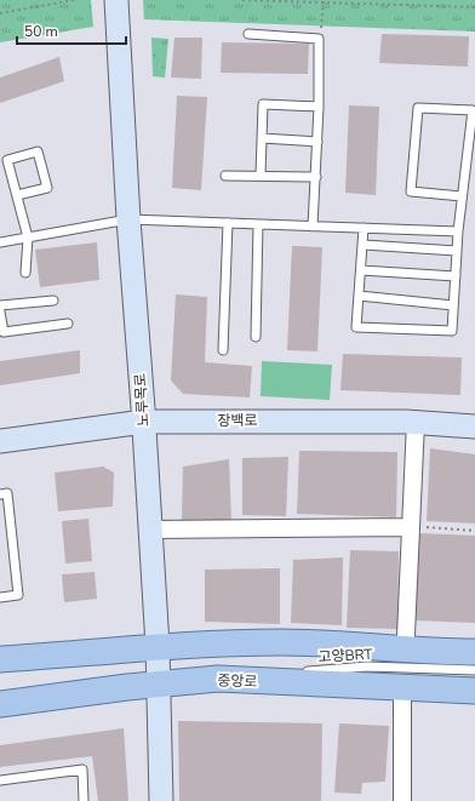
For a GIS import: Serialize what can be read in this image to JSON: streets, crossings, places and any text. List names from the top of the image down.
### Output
{
  "streets": {
    "main road": ["노루목로", "장백로", "중앙로"],
    "lane": ["고양BRT"]
  },
  "crossings": [
    ["노루목로", "장백로"],
    ["노루목로", "중앙로"],
    ["고양BRT", "중앙로"]
  ],
  "scale_bar": "50 m"
}
